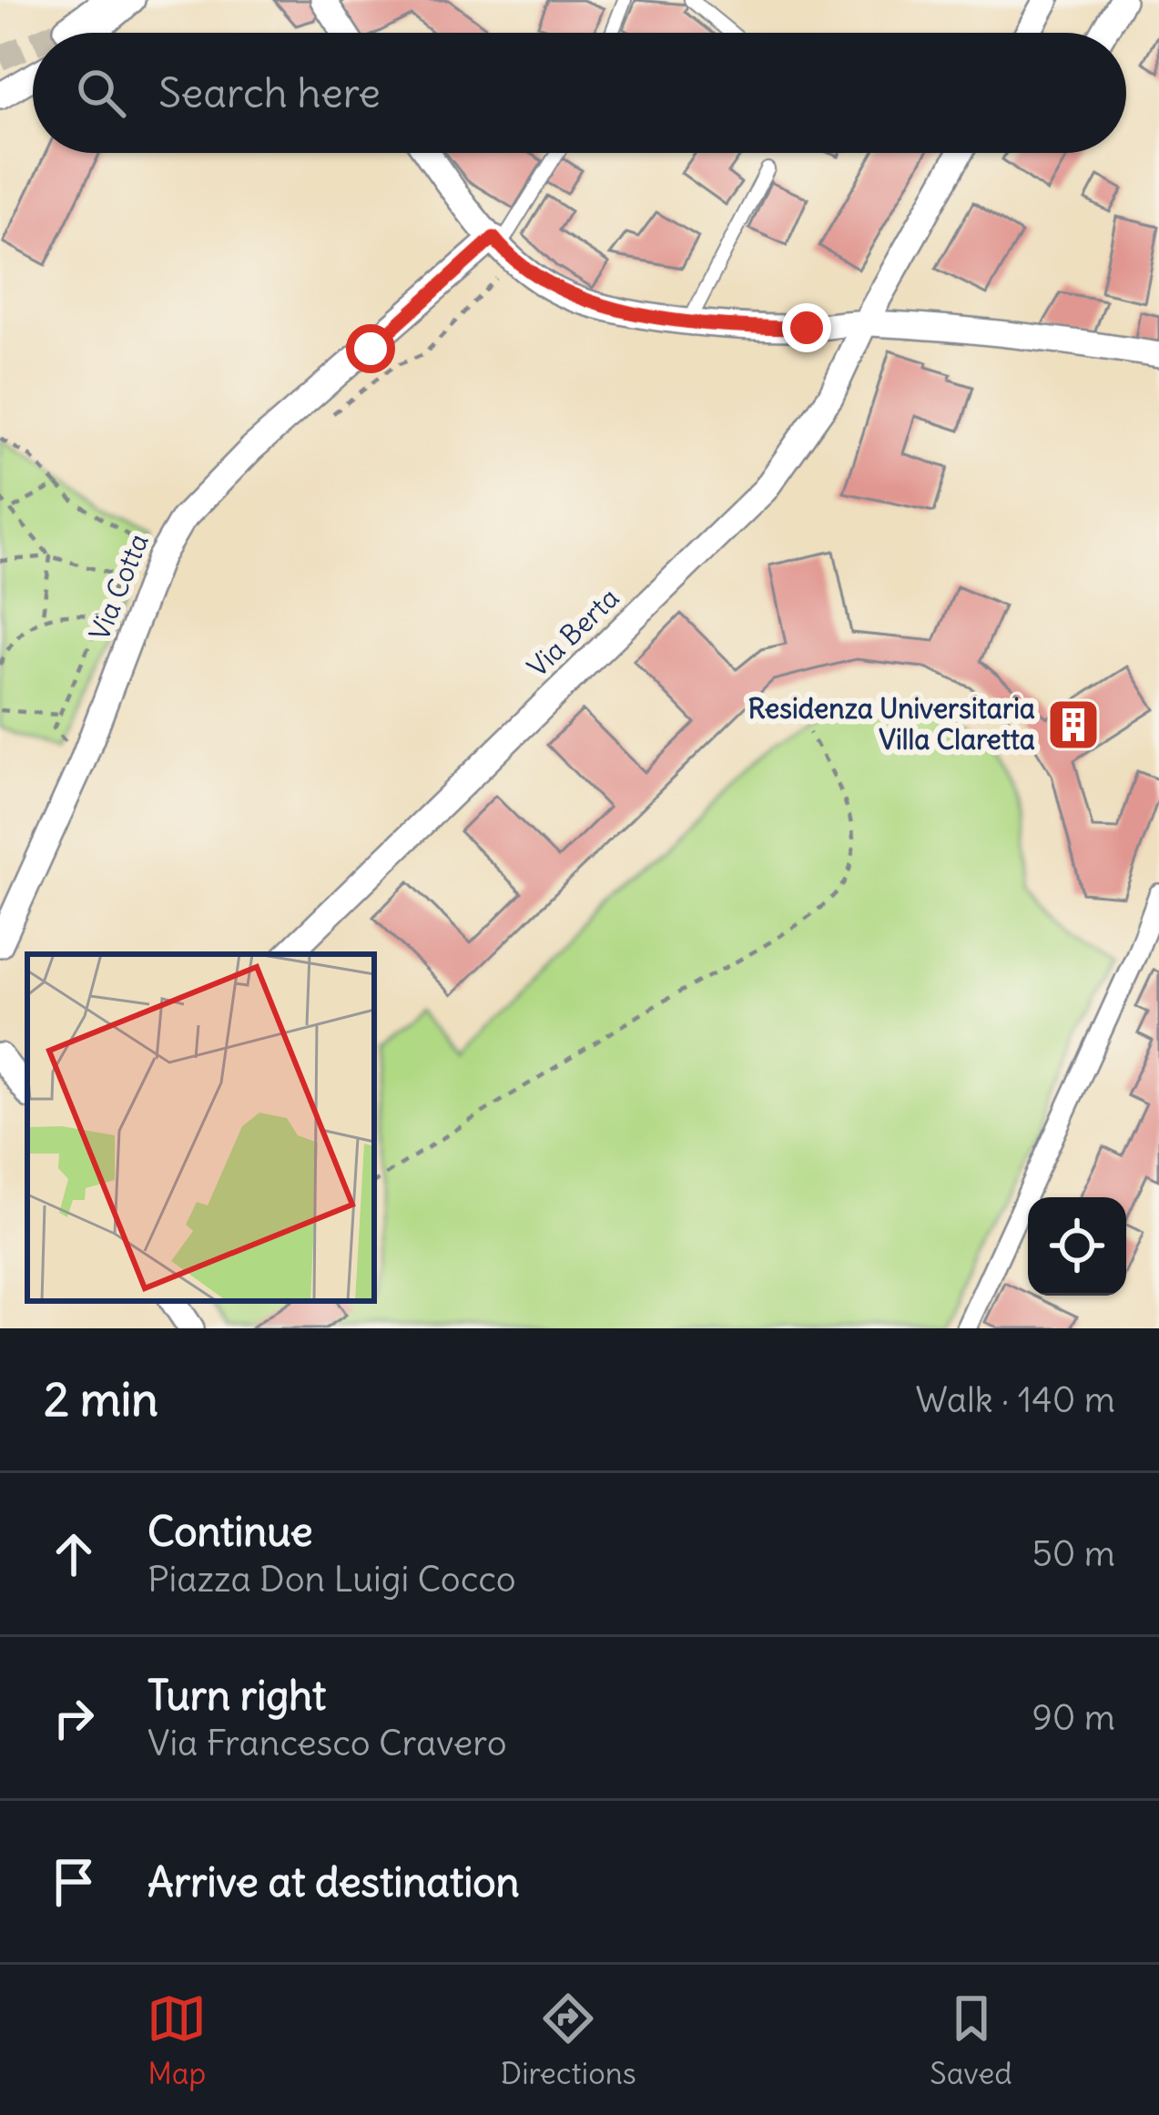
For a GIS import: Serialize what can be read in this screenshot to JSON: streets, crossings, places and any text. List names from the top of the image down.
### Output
{
  "streets": {
    "street": ["Via Cotta", "Via Berta"]
  },
  "places": {
    "building": ["Residenza Universitaria Villa Claretta"]
  },
  "page": {
    "search": "Search here",
    "heading": ["2 min", "Walk · 140 m"],
    "list": [
      ["Continue", "Piazza Don Luigi Cocco", "50 m"],
      ["Turn right", "Via Francesco Cravero", "90 m"],
      "Arrive at destination"
    ],
    "nav": ["Map", "Directions", "Saved"]
  }
}
